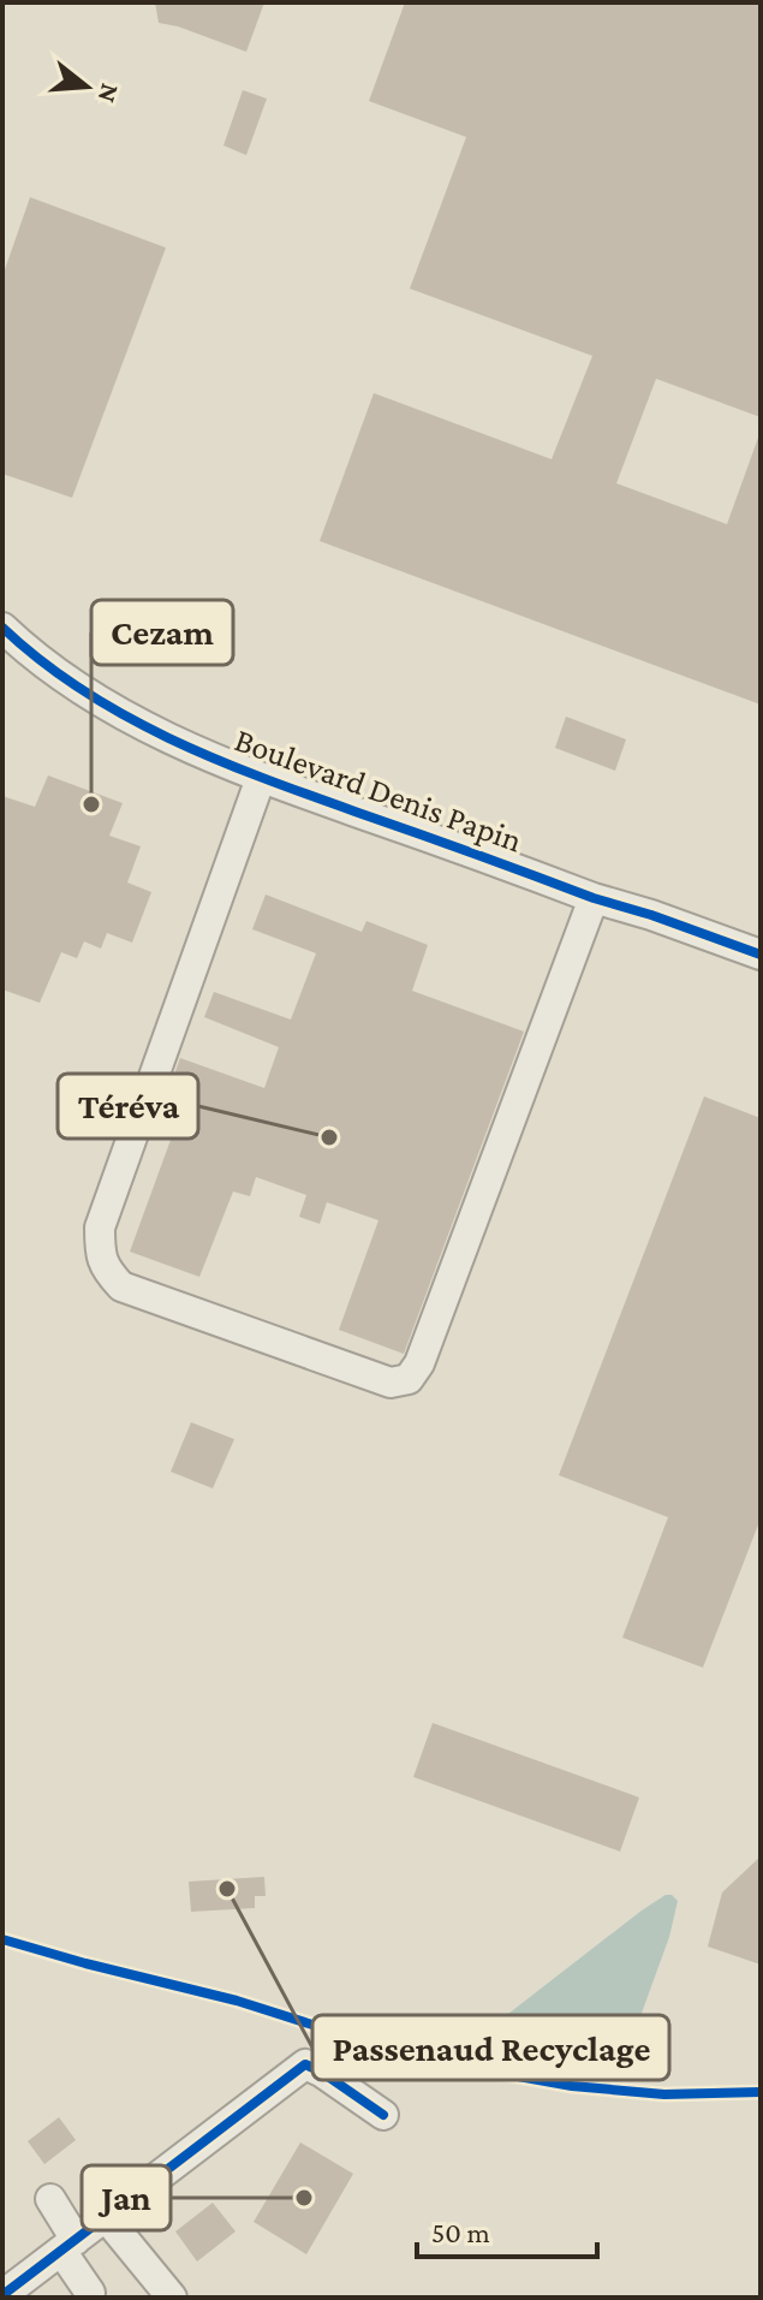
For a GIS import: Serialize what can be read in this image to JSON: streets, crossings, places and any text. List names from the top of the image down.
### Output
{
  "streets": {
    "street": ["Boulevard Denis Papin"]
  },
  "places": [
    "Cezam",
    "Téréva",
    "Passenaud Recyclage",
    "Jan"
  ],
  "scale_bar": "50 m",
  "north": "right"
}
